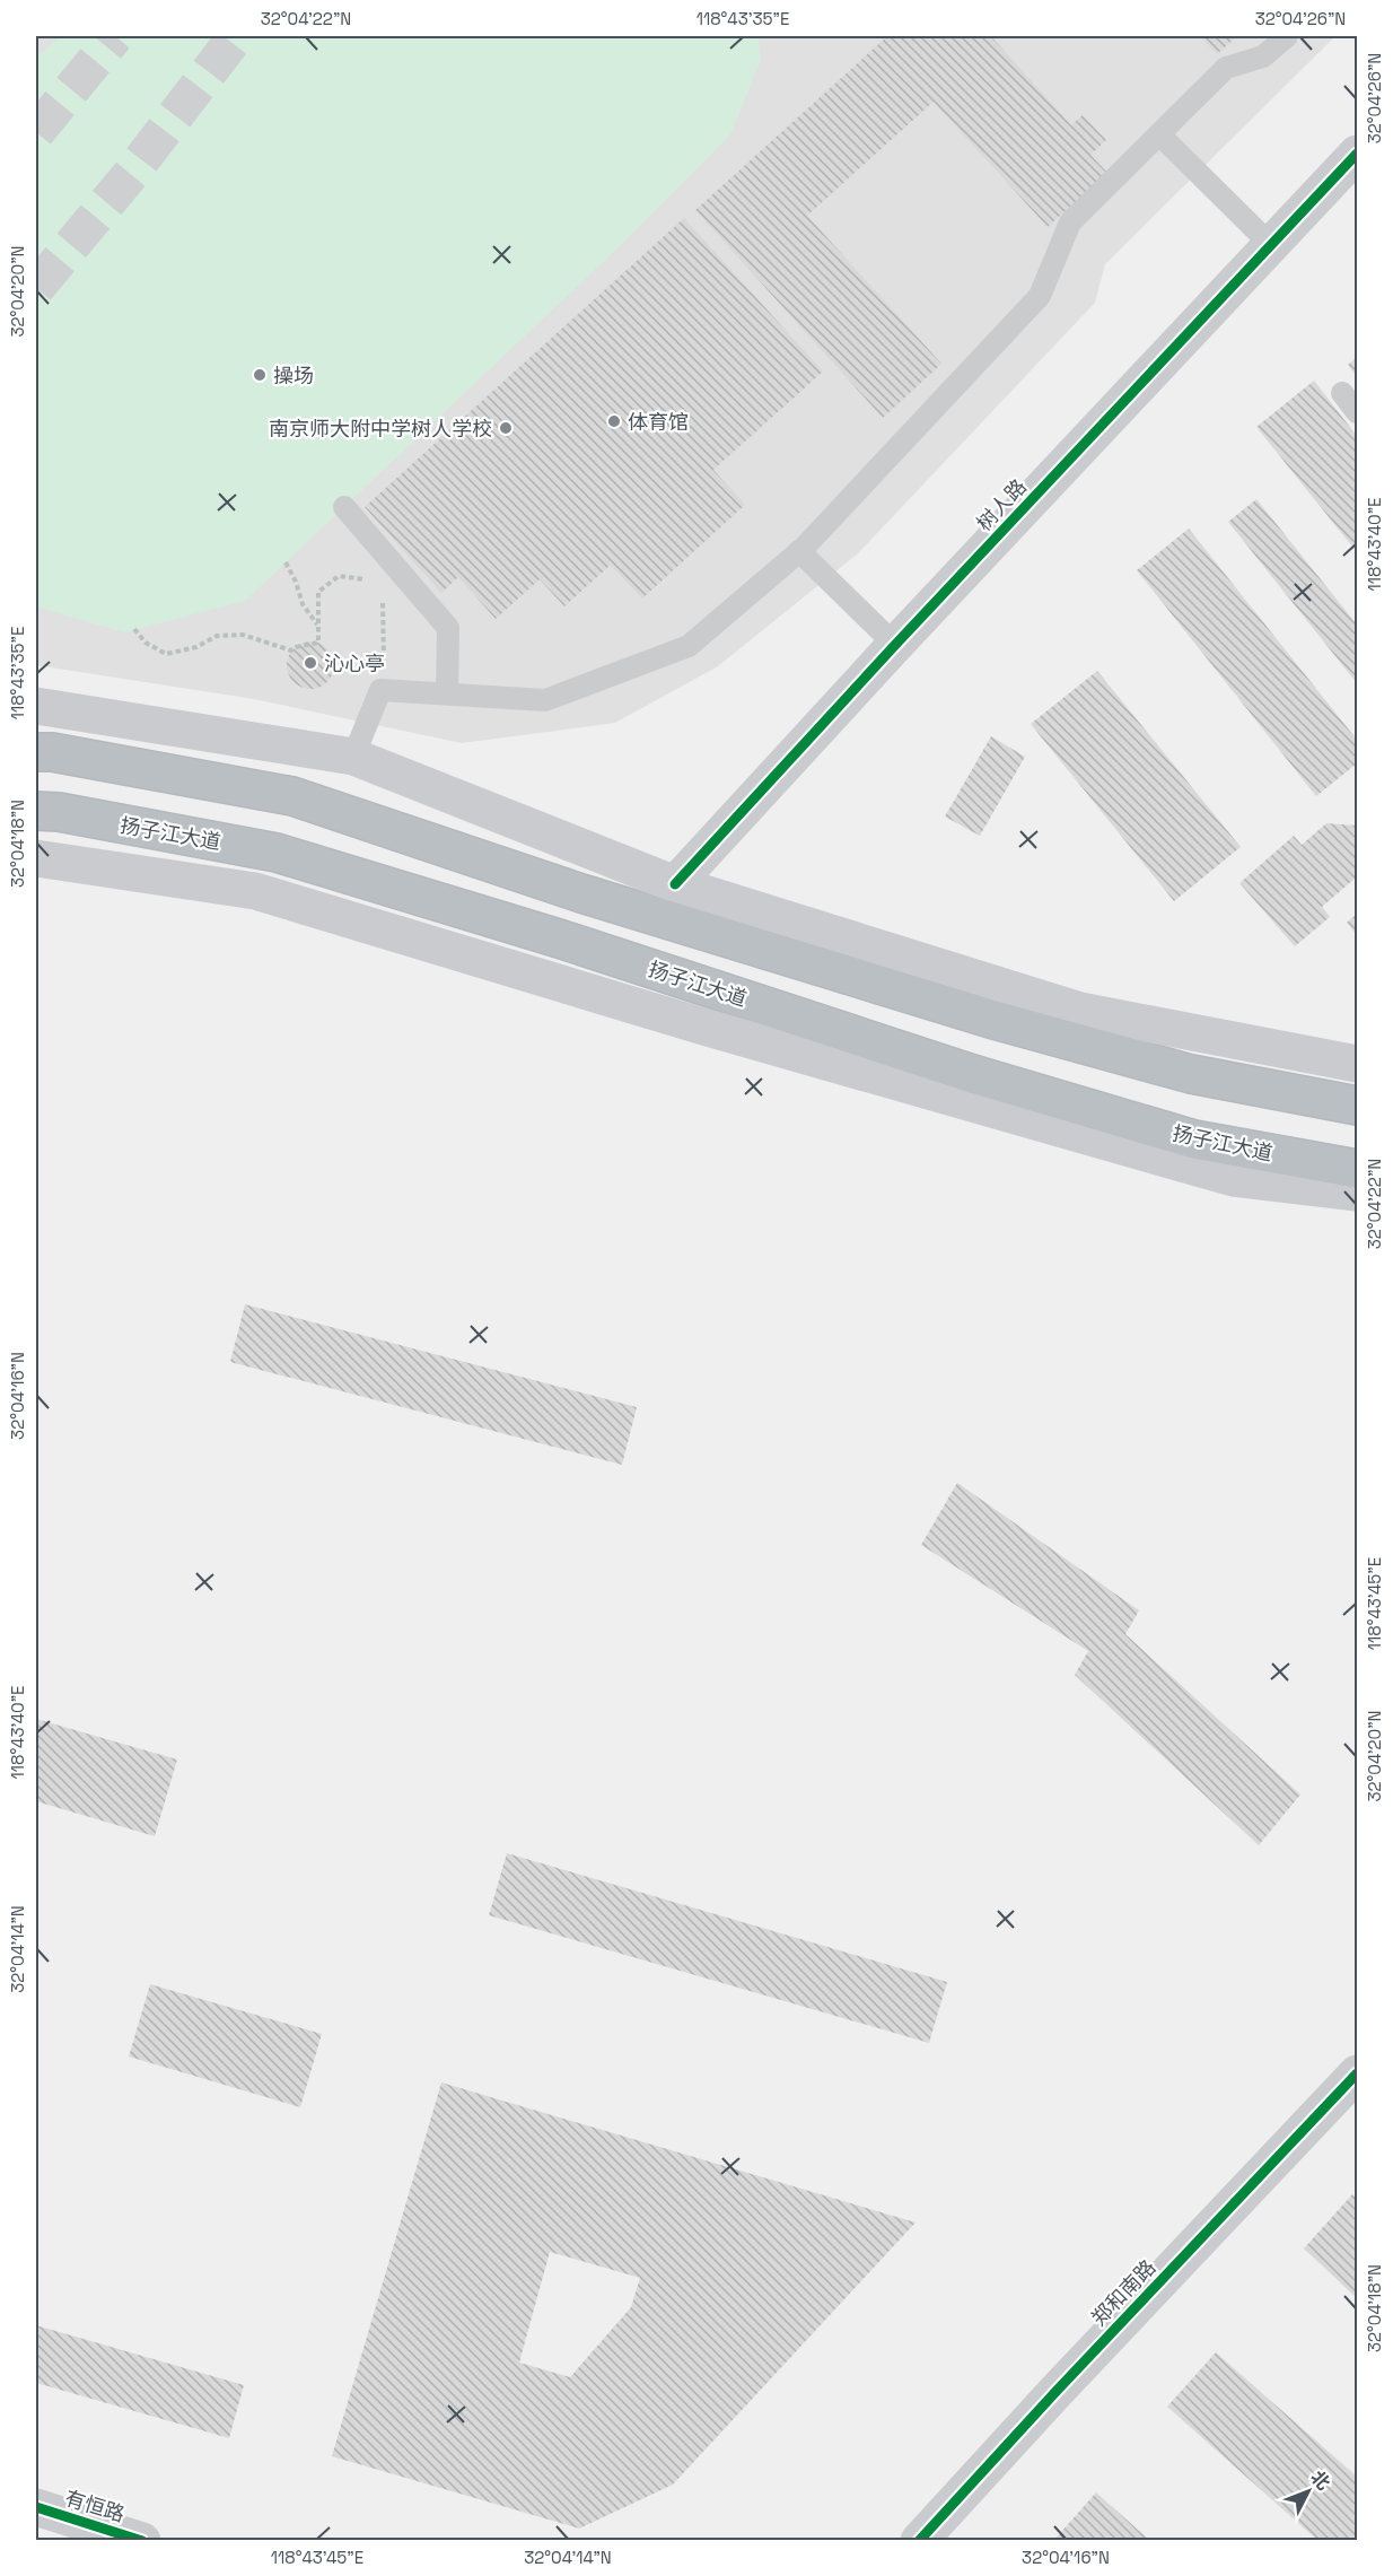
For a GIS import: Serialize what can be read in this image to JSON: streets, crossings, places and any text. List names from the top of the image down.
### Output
{
  "streets": {
    "highway": ["扬子江大道"],
    "main road": ["树人路", "郑和南路", "有恒路"]
  },
  "places": [
    "操场",
    "体育馆",
    "南京师大附中学树人学校",
    "沁心亭"
  ],
  "north": "top right",
  "coordinates": [
    "32°04'22\"N",
    "118°43'35\"E",
    "32°04'26\"N",
    "32°04'20\"N",
    "118°43'40\"E",
    "32°04'18\"N",
    "32°04'16\"N",
    "118°43'45\"E",
    "32°04'14\"N"
  ]
}
